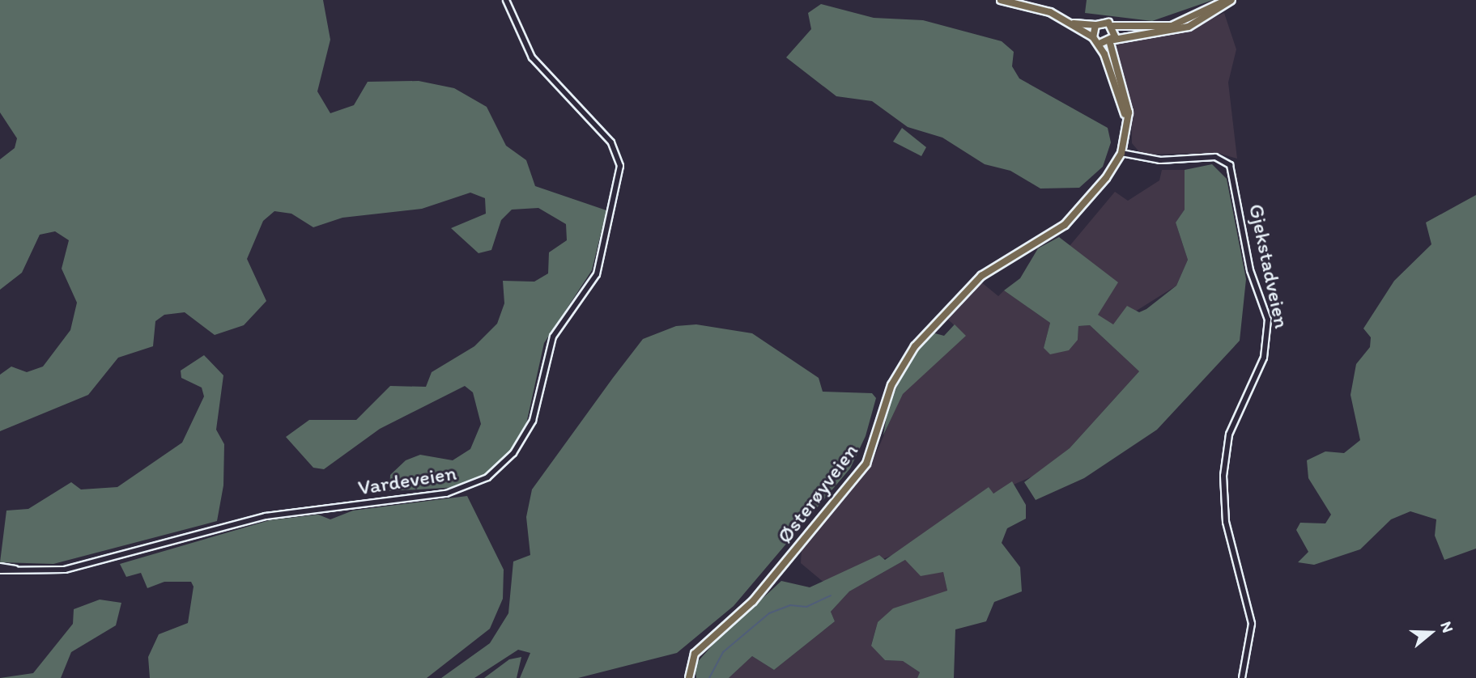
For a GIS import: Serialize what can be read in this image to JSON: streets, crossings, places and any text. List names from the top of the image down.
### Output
{
  "streets": {
    "main road": ["Østerøyveien"],
    "street": ["Gjekstadveien", "Vardeveien"]
  },
  "crossings": [
    ["Gjekstadveien", "Østerøyveien"]
  ],
  "north": "right"
}
